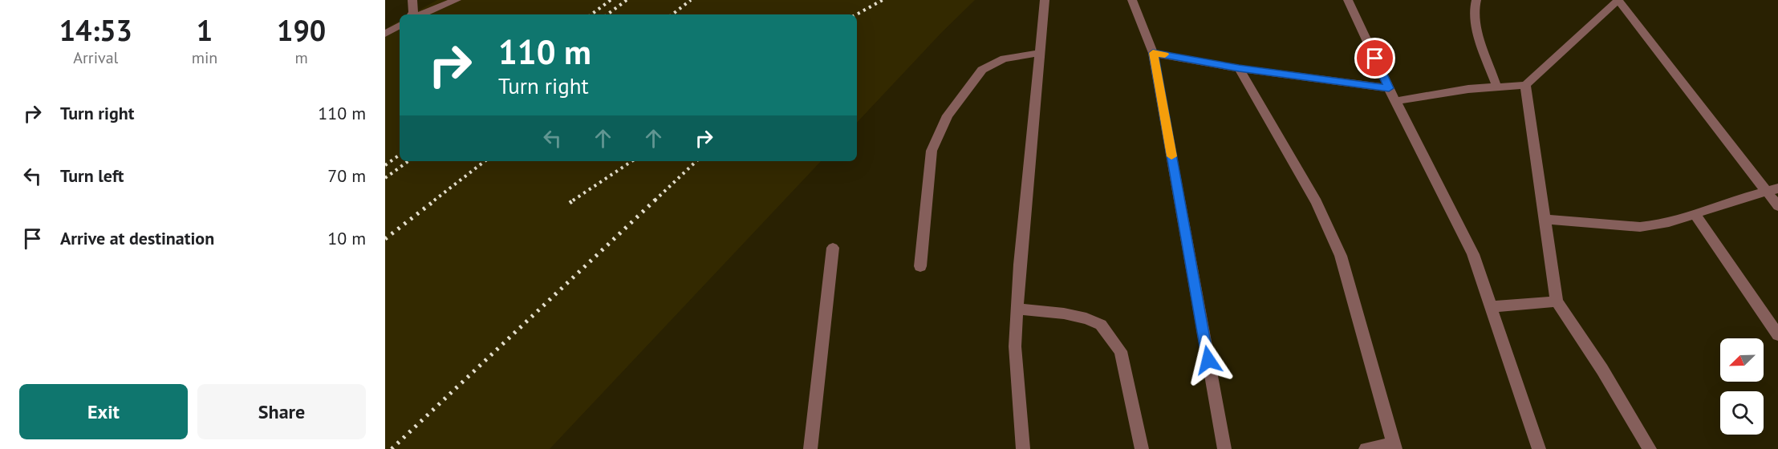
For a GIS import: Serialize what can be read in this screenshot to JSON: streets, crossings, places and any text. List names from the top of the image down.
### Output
{
  "north": "bottom left",
  "page": {
    "eta": [
      "14:53",
      "Arrival",
      "1",
      "min",
      "190",
      "m"
    ],
    "turn": ["110 m", "Turn right"],
    "list": [
      {
        "name": "Turn right",
        "value": "110 m"
      },
      {
        "name": "Turn left",
        "value": "70 m"
      },
      {
        "name": "Arrive at destination",
        "value": "10 m"
      }
    ],
    "buttons": ["Exit", "Share"]
  }
}
